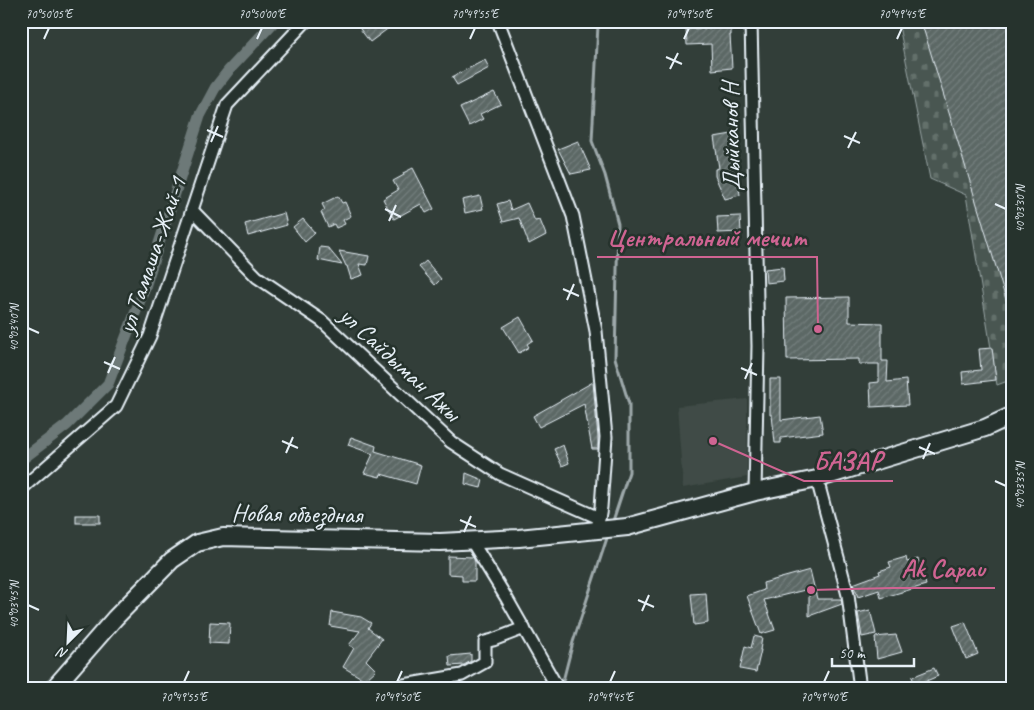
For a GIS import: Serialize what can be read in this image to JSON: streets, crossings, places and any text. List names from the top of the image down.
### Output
{
  "streets": {
    "main road": ["Новая объездная"],
    "street": ["Дыйканов Н", "ул Тамаша-Жай-1", "ул Сайдыман Ажы"]
  },
  "crossings": [
    ["Дыйканов Н", "Новая объездная"],
    ["ул Тамаша-Жай-1", "ул Сайдыман Ажы"],
    ["ул Сайдыман Ажы", "Новая объездная"]
  ],
  "places": ["Центральный мечит", "БАЗАР", "Ak Capau"],
  "scale_bar": "50 m",
  "north": "bottom left",
  "coordinates": [
    "70°50'05\"E",
    "70°50'00\"E",
    "70°49'55\"E",
    "70°49'50\"E",
    "70°49'45\"E",
    "40°03'30\"N",
    "40°03'40\"N",
    "40°03'35\"N",
    "40°03'45\"N",
    "70°49'40\"E"
  ]
}
